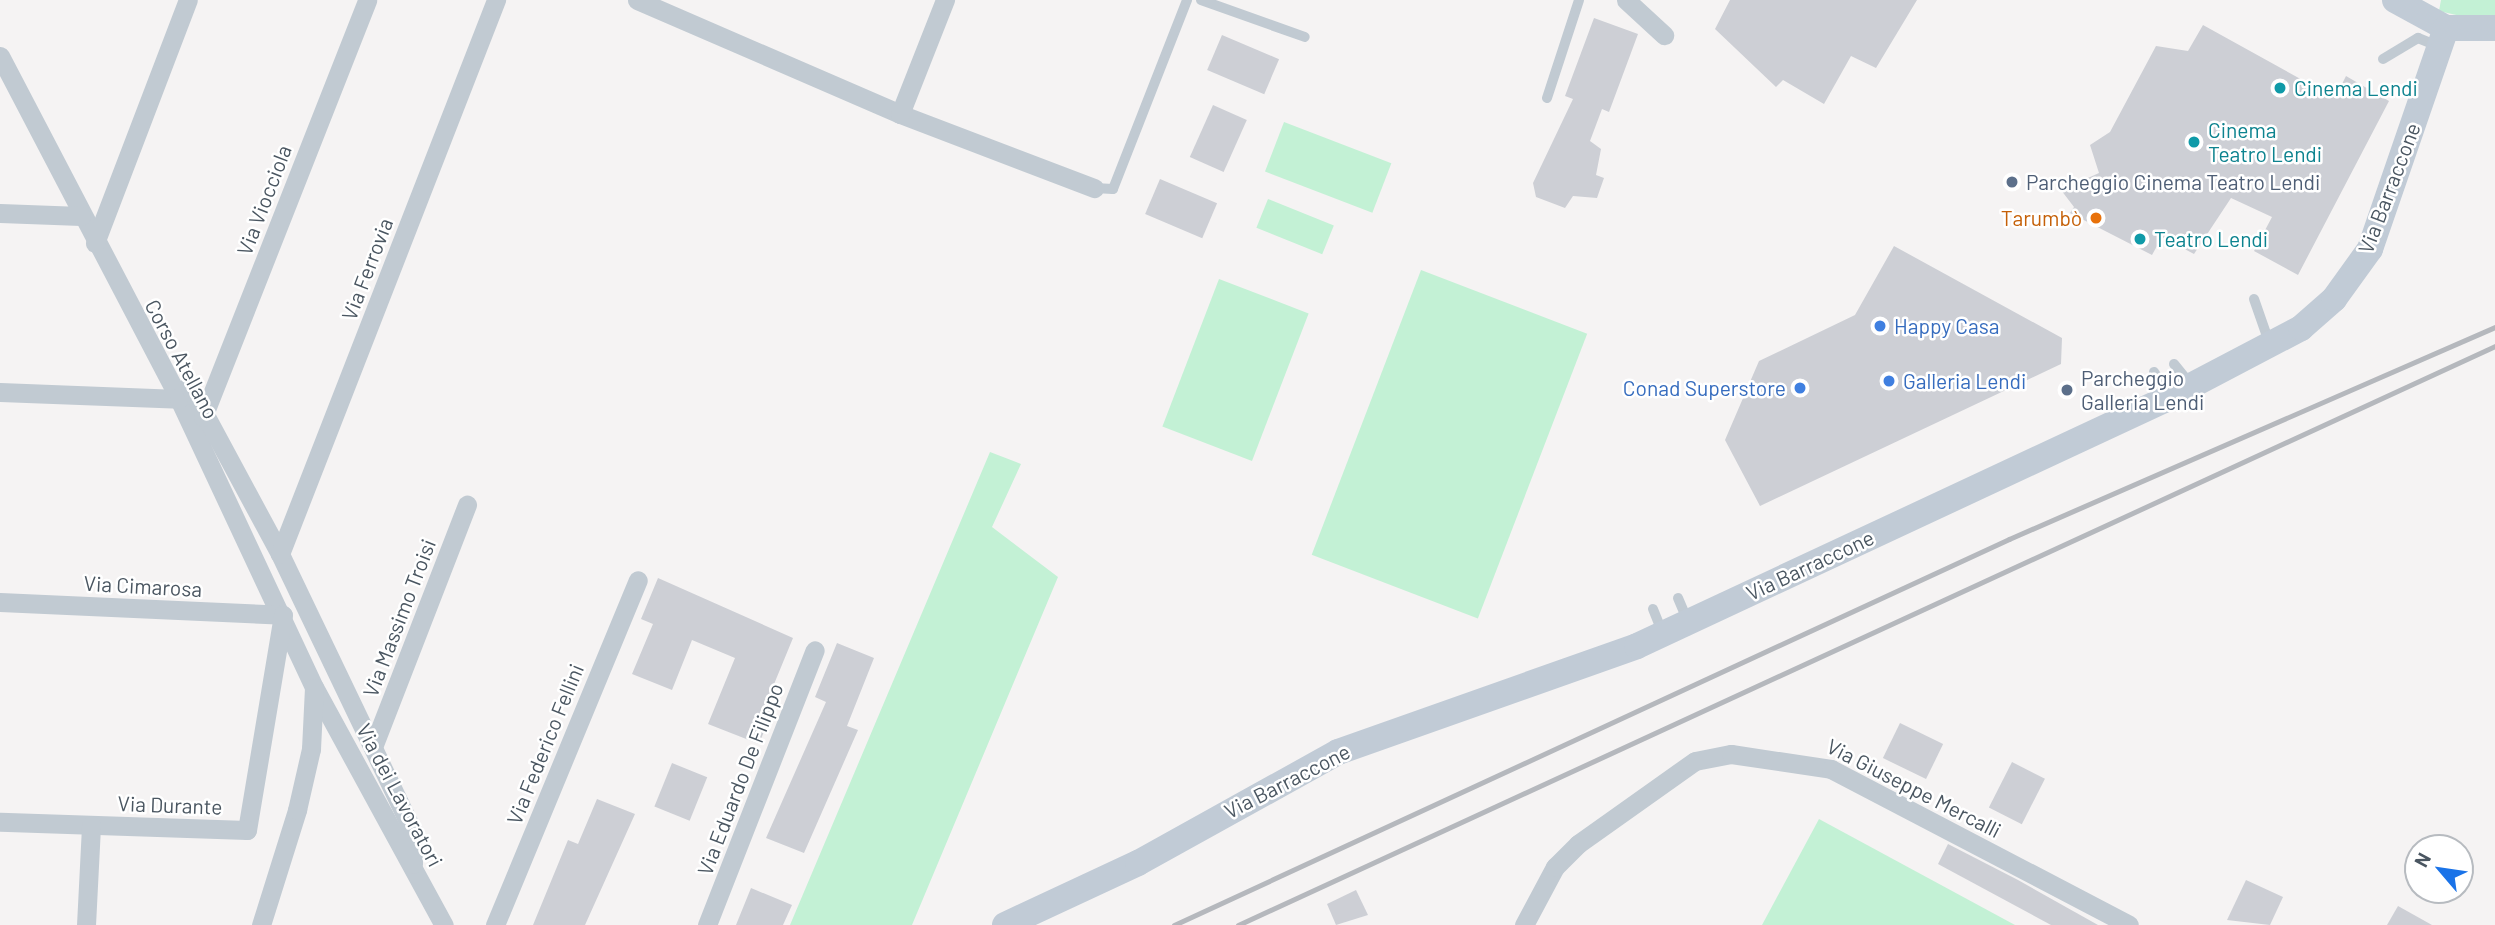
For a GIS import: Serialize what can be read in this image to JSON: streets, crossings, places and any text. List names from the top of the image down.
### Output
{
  "streets": {
    "street": [
      "Via Barraccone",
      "Via Viocciola",
      "Via Ferrovia",
      "Corso Atellano",
      "Via Cimarosa",
      "Via Massimo Troisi",
      "Via Federico Fellini",
      "Via Eduardo De Filippo",
      "Via Giuseppe Mercalli",
      "Via dei Lavoratori",
      "Via Durante"
    ]
  },
  "crossings": [
    ["Corso Atellano", "Via Cimarosa"],
    ["Corso Atellano", "Via dei Lavoratori"],
    ["Corso Atellano", "Via Durante"],
    ["Via Cimarosa", "Via Durante"]
  ],
  "places": [
    "Cinema Lendi",
    "Cinema Teatro Lendi",
    "Parcheggio Cinema Teatro Lendi",
    "Tarumbò",
    "Teatro Lendi",
    "Happy Casa",
    "Galleria Lendi",
    "Conad Superstore",
    "Parcheggio Galleria Lendi"
  ],
  "north": "top left"
}
